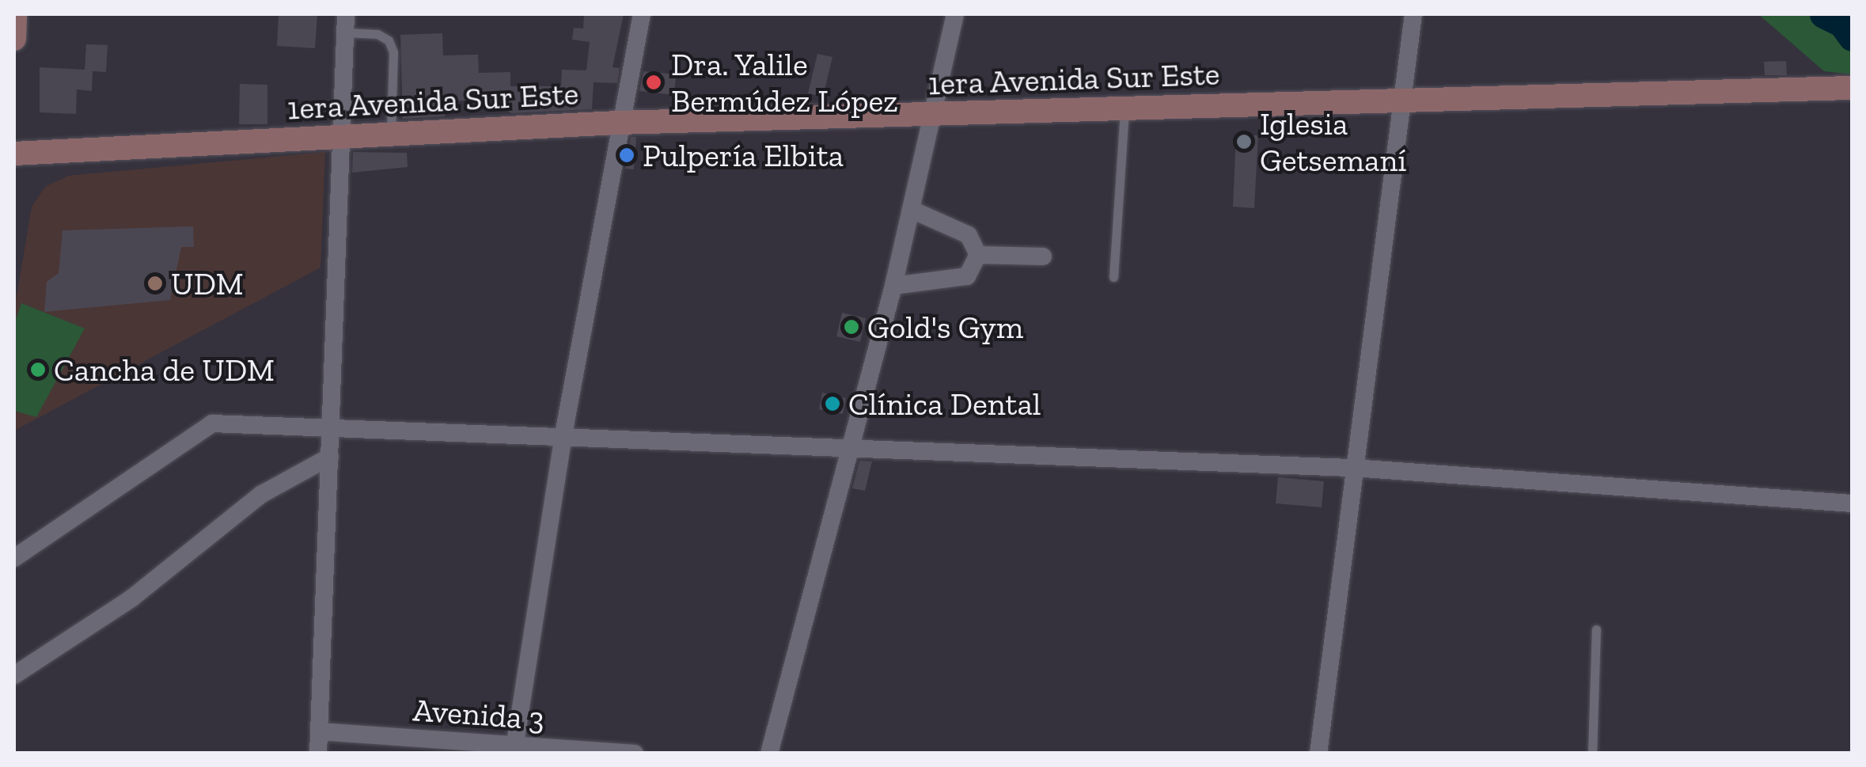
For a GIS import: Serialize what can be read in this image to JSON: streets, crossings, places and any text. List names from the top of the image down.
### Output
{
  "streets": {
    "street": ["1era Avenida Sur Este", "Avenida 3"]
  },
  "places": [
    "Dra. Yalile Bermúdez López",
    "Iglesia Getsemaní",
    "Pulpería Elbita",
    "UDM",
    "Gold's Gym",
    "Cancha de UDM",
    "Clínica Dental"
  ]
}
